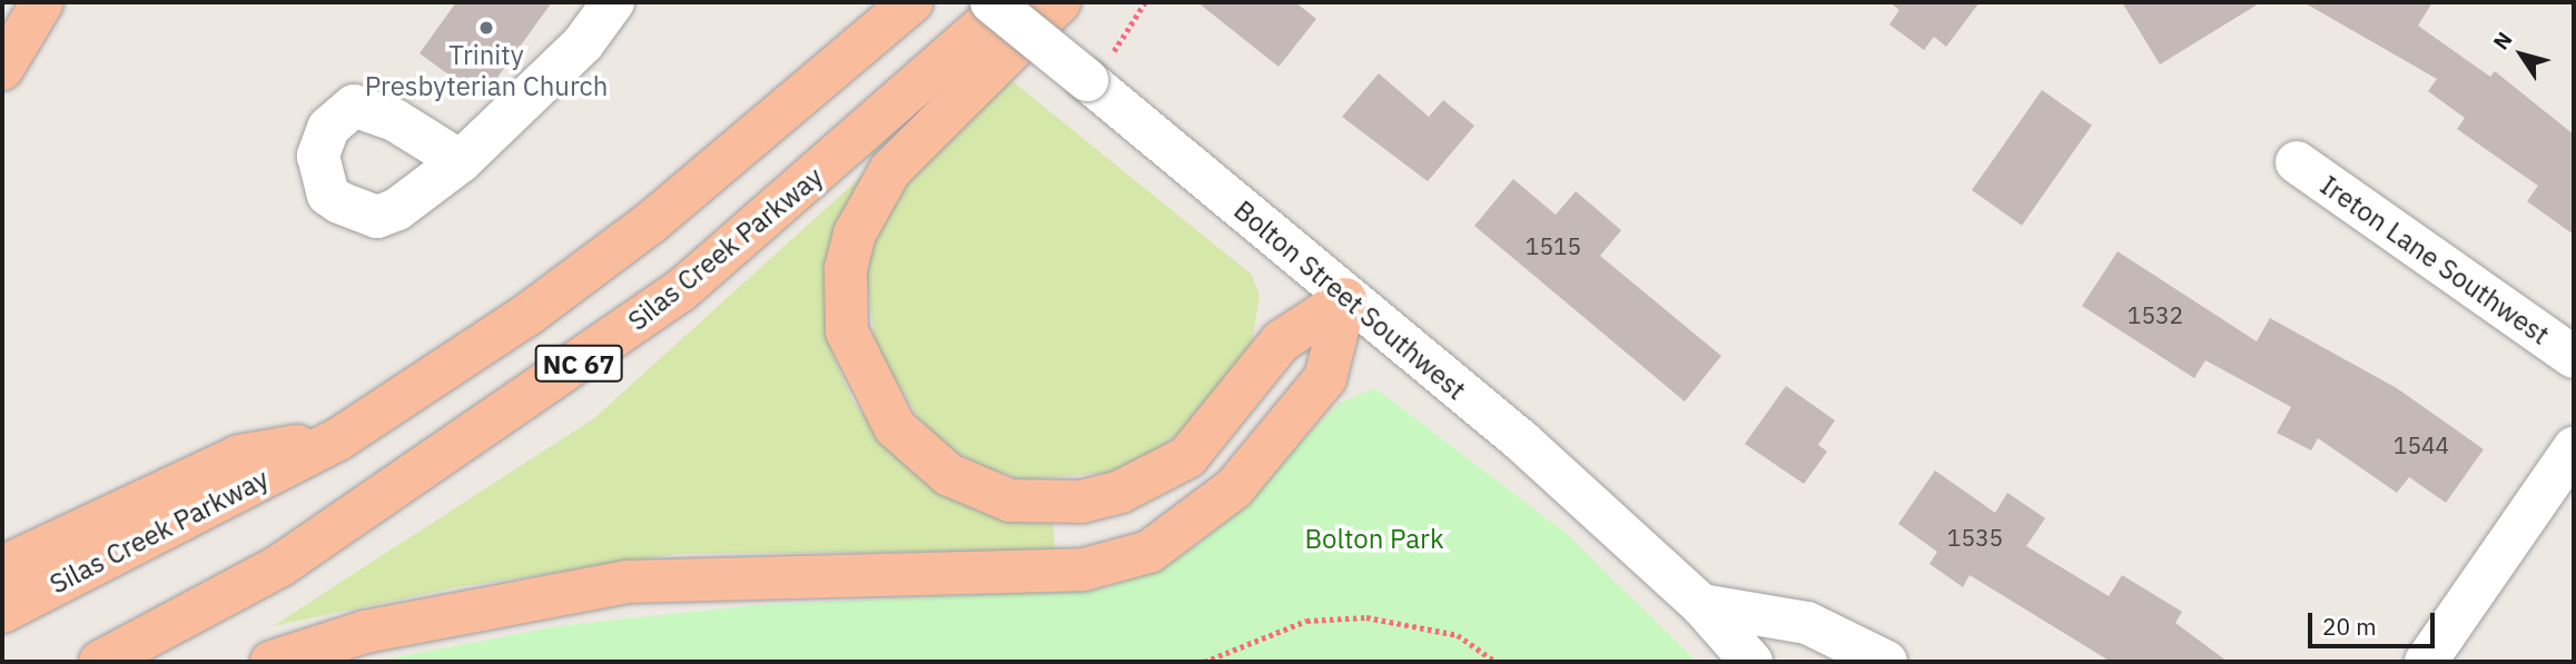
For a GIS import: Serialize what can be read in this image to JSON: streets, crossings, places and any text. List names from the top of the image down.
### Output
{
  "streets": {
    "main road": ["Silas Creek Parkway", "NC 67"],
    "street": ["Ireton Lane Southwest", "Bolton Street Southwest"]
  },
  "parks": ["Bolton Park"],
  "places": ["Trinity Presbyterian Church"],
  "house_numbers": [
    "1515",
    "1532",
    "1544",
    "1535"
  ],
  "scale_bar": "20 m",
  "north": "top left"
}
